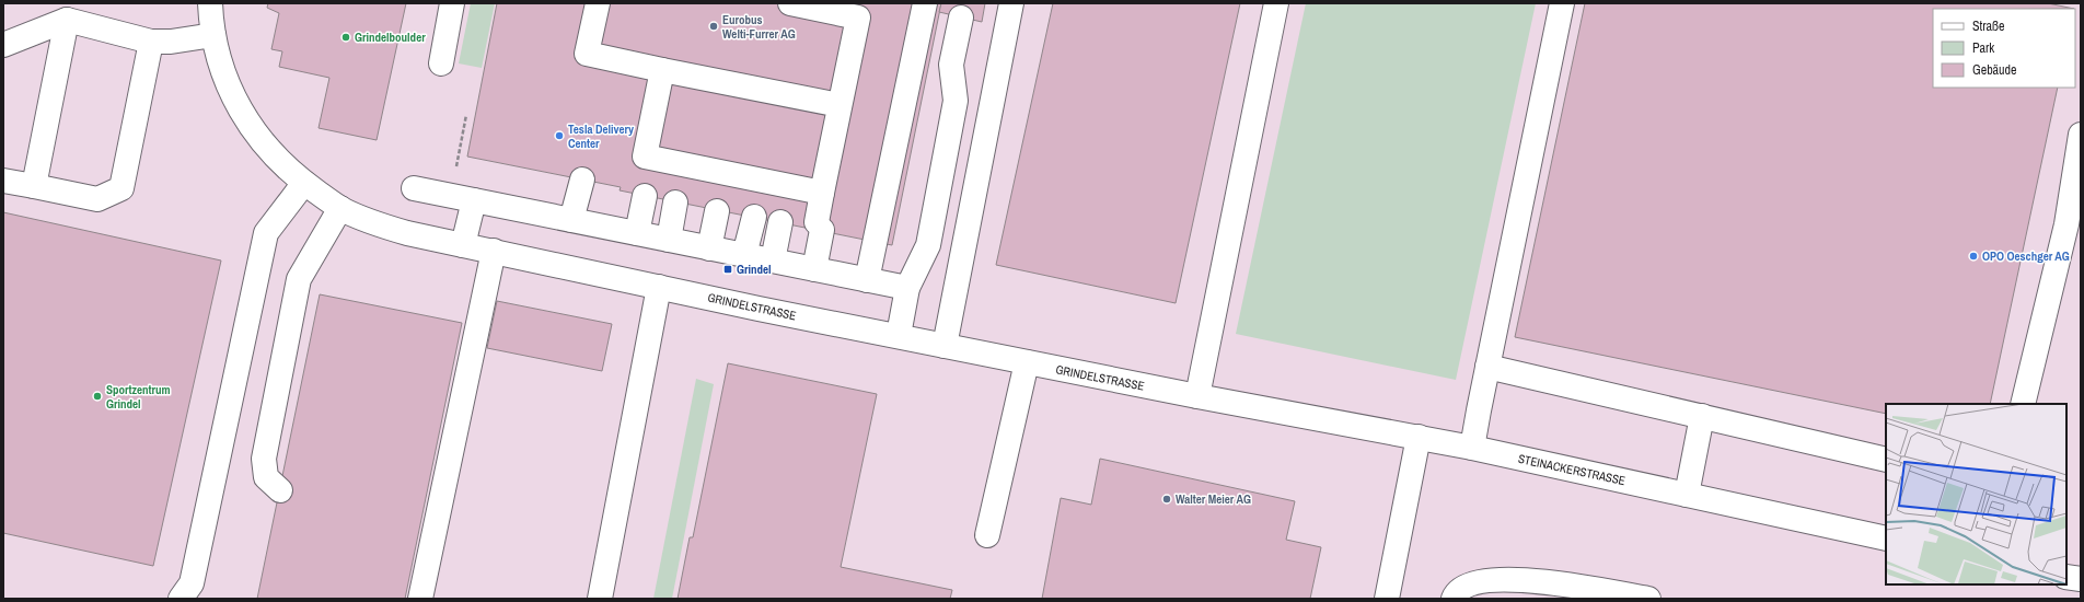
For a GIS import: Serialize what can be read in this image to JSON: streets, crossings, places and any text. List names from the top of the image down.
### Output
{
  "streets": {
    "street": ["GRINDELSTRASSE", "STEINACKERSTRASSE"]
  },
  "crossings": [
    ["GRINDELSTRASSE", "STEINACKERSTRASSE"]
  ],
  "places": {
    "other": [
      "Eurobus Welti-Furrer AG",
      "Grindelboulder",
      "Tesla Delivery Center",
      "OPO Oeschger AG",
      "Sportzentrum Grindel",
      "Walter Meier AG"
    ],
    "transit": ["Grindel"]
  },
  "legend": ["Straße", "Park", "Gebäude"]
}
